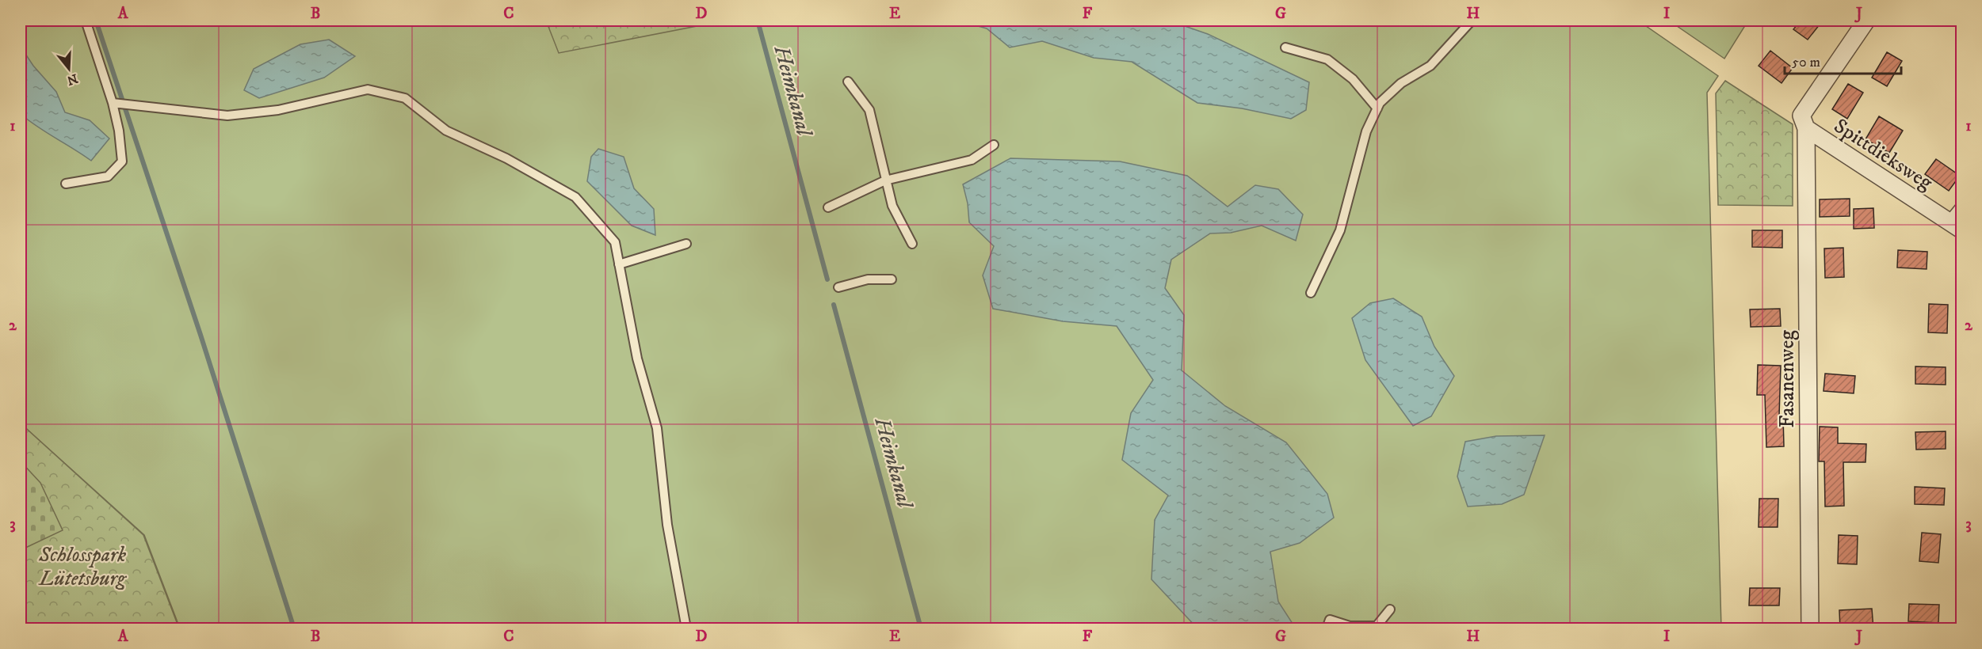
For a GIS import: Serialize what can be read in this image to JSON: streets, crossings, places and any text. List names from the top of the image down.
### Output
{
  "streets": {
    "street": ["Spittdieksweg", "Fasanenweg"]
  },
  "crossings": [
    ["Spittdieksweg", "Fasanenweg"]
  ],
  "water": ["Heimkanal"],
  "parks": ["Schlosspark Lütetsburg"],
  "scale_bar": "50 m",
  "north": "bottom",
  "grid": {
    "columns": [
      "A",
      "B",
      "C",
      "D",
      "E",
      "F",
      "G",
      "H",
      "I",
      "J"
    ],
    "rows": ["1", "2", "3"]
  }
}
